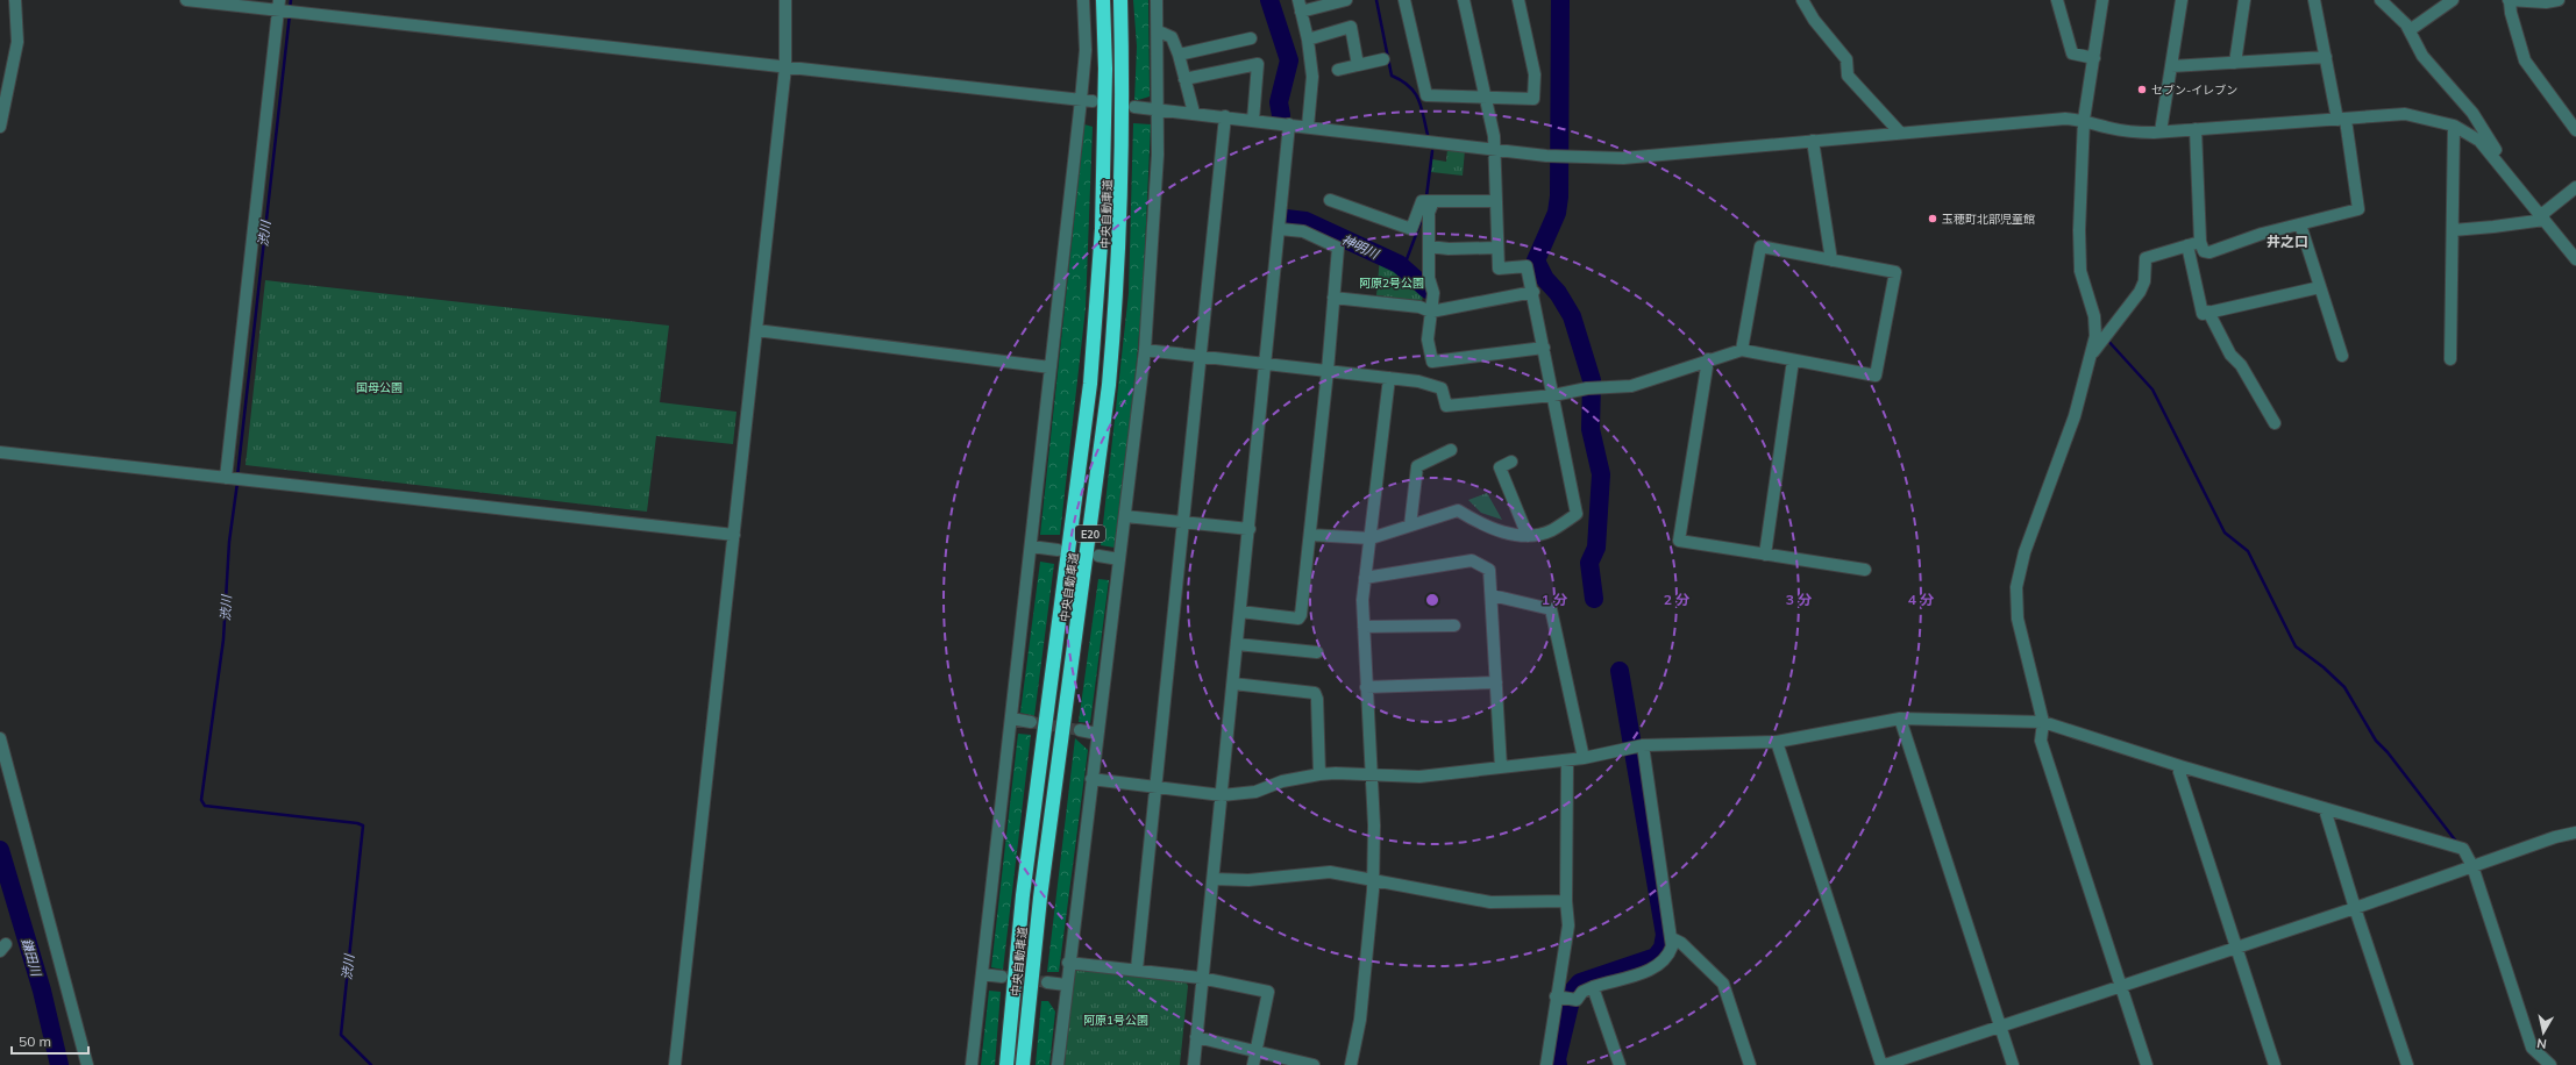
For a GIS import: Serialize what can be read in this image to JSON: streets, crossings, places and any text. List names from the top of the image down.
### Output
{
  "streets": {
    "highway": ["中央自動車道", "E20"]
  },
  "districts": ["井之口"],
  "water": ["渋川", "神明川", "鎌田川"],
  "parks": ["阿原2号公園", "国母公園", "阿原1号公園"],
  "places": ["セブン-イレブン", "玉穂町北部児童館"],
  "scale_bar": "50 m",
  "north": "bottom",
  "rings": [
    "1 分",
    "2 分",
    "3 分",
    "4 分"
  ]
}
